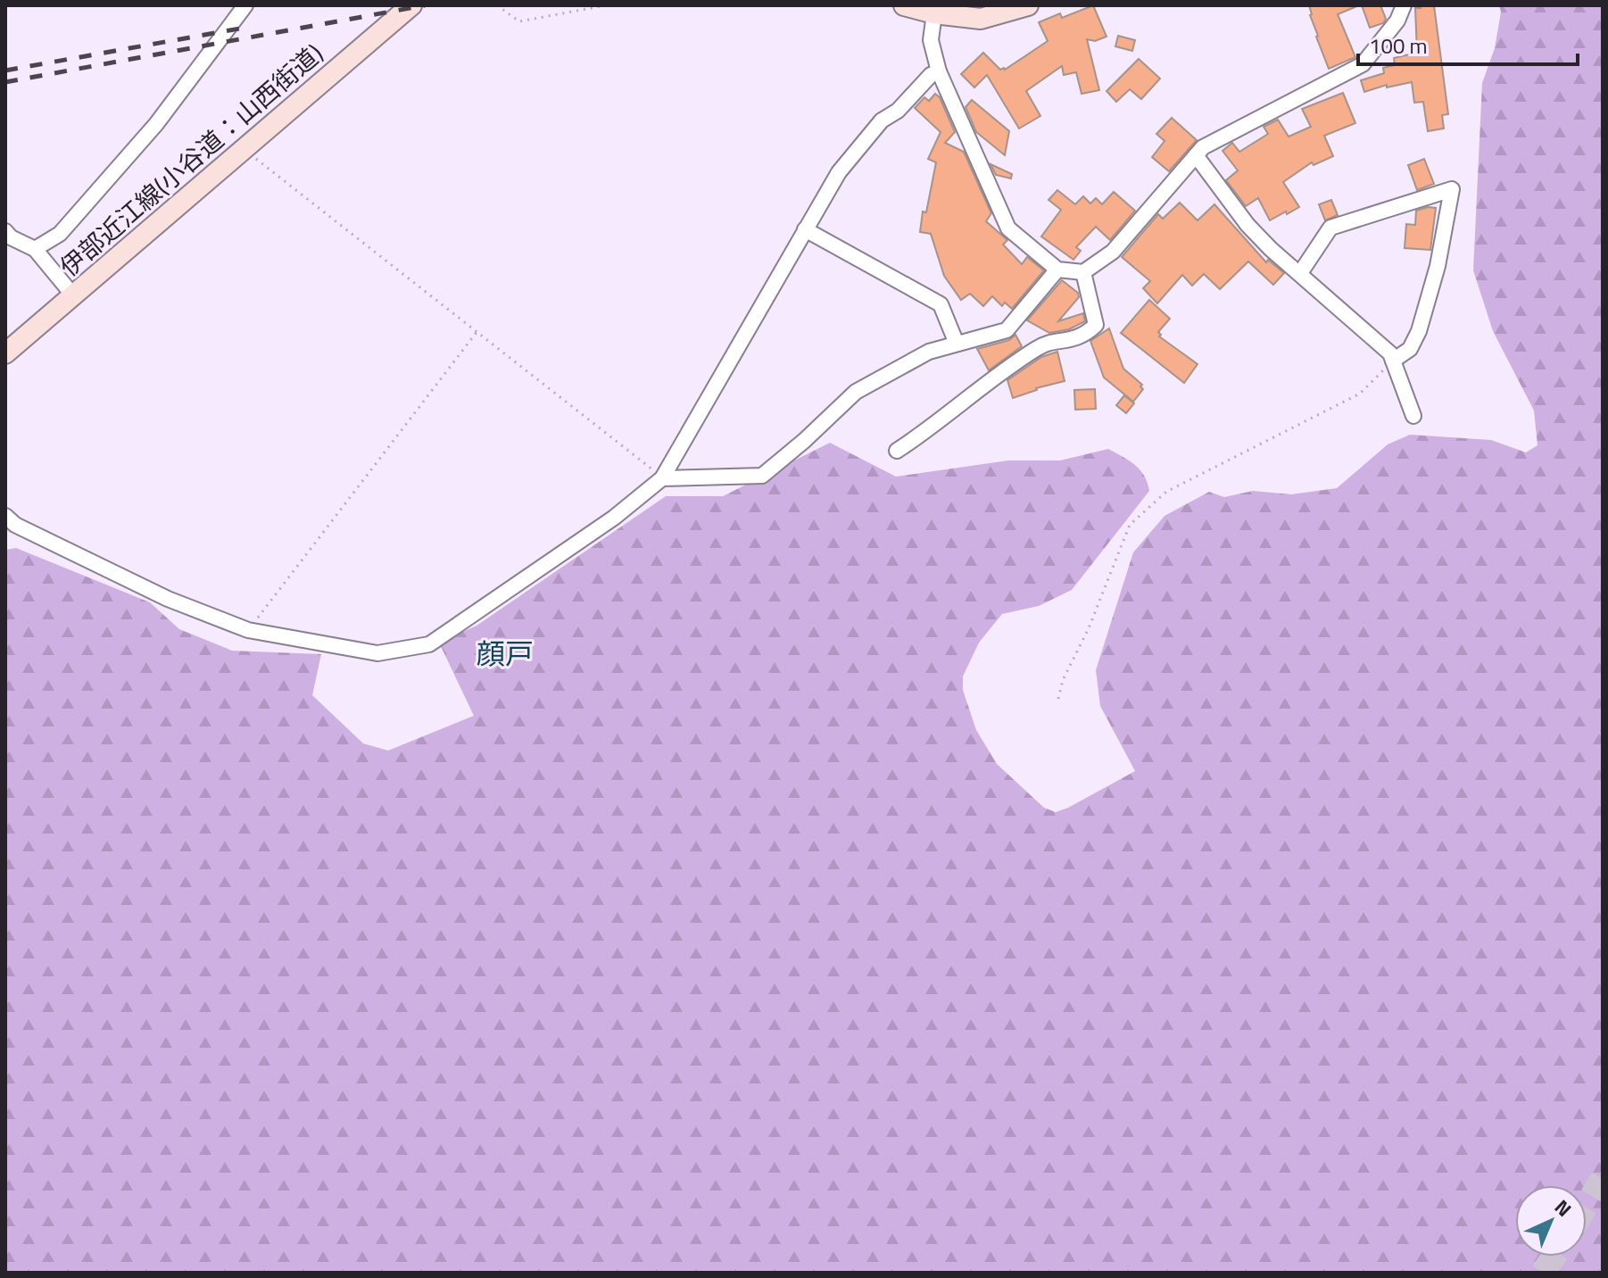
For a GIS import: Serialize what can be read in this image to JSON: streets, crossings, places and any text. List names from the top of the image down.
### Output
{
  "streets": {
    "main road": ["伊部近江線(小谷道：山西街道)"]
  },
  "districts": ["顔戸"],
  "scale_bar": "100 m",
  "north": "top right"
}
